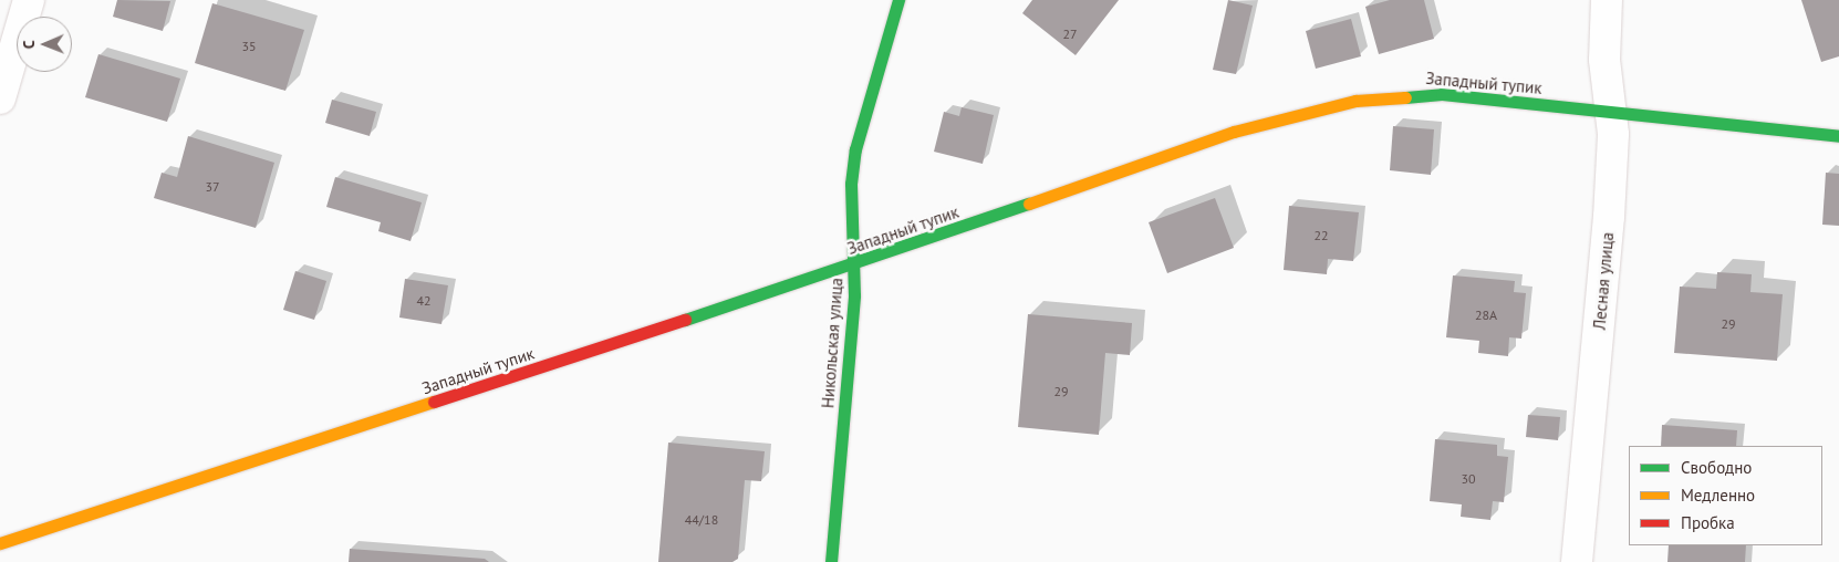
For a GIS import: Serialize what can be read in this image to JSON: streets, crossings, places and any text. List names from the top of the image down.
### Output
{
  "streets": {
    "street": ["Западный тупик", "Лесная улица", "Никольская улица"]
  },
  "crossings": [
    ["Западный тупик", "Лесная улица"],
    ["Западный тупик", "Никольская улица"]
  ],
  "house_numbers": [
    "27",
    "35",
    "37",
    "22",
    "42",
    "28А",
    "29",
    "29",
    "30",
    "44/18"
  ],
  "legend": ["Свободно", "Медленно", "Пробка"],
  "north": "left"
}
